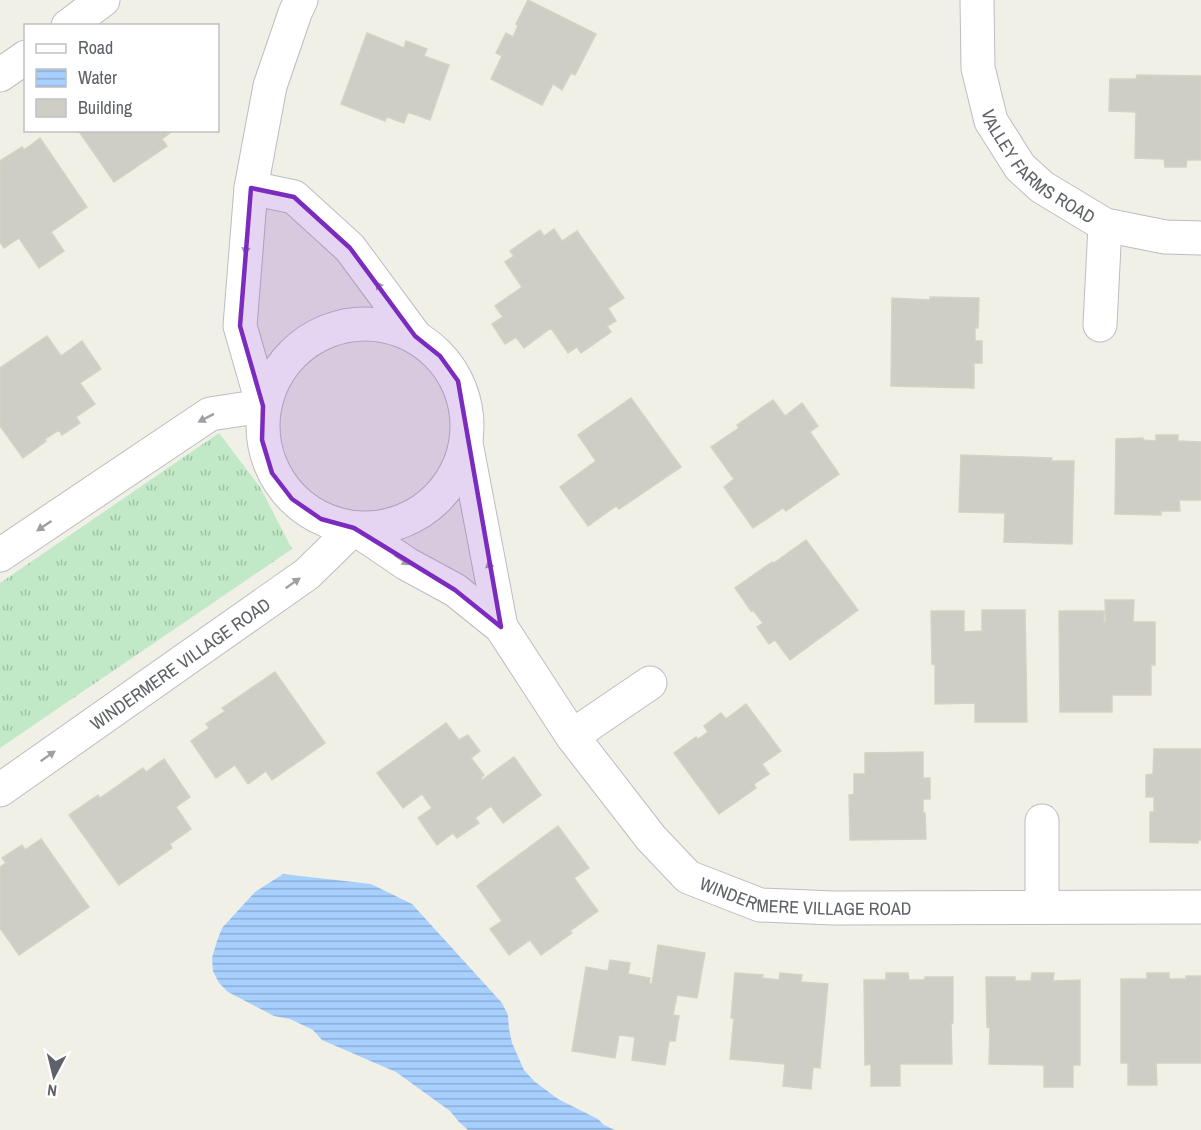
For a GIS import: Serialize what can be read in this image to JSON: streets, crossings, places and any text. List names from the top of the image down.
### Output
{
  "streets": {
    "street": ["VALLEY FARMS ROAD", "WINDERMERE VILLAGE ROAD"]
  },
  "legend": ["Road", "Water", "Building"],
  "north": "bottom"
}
